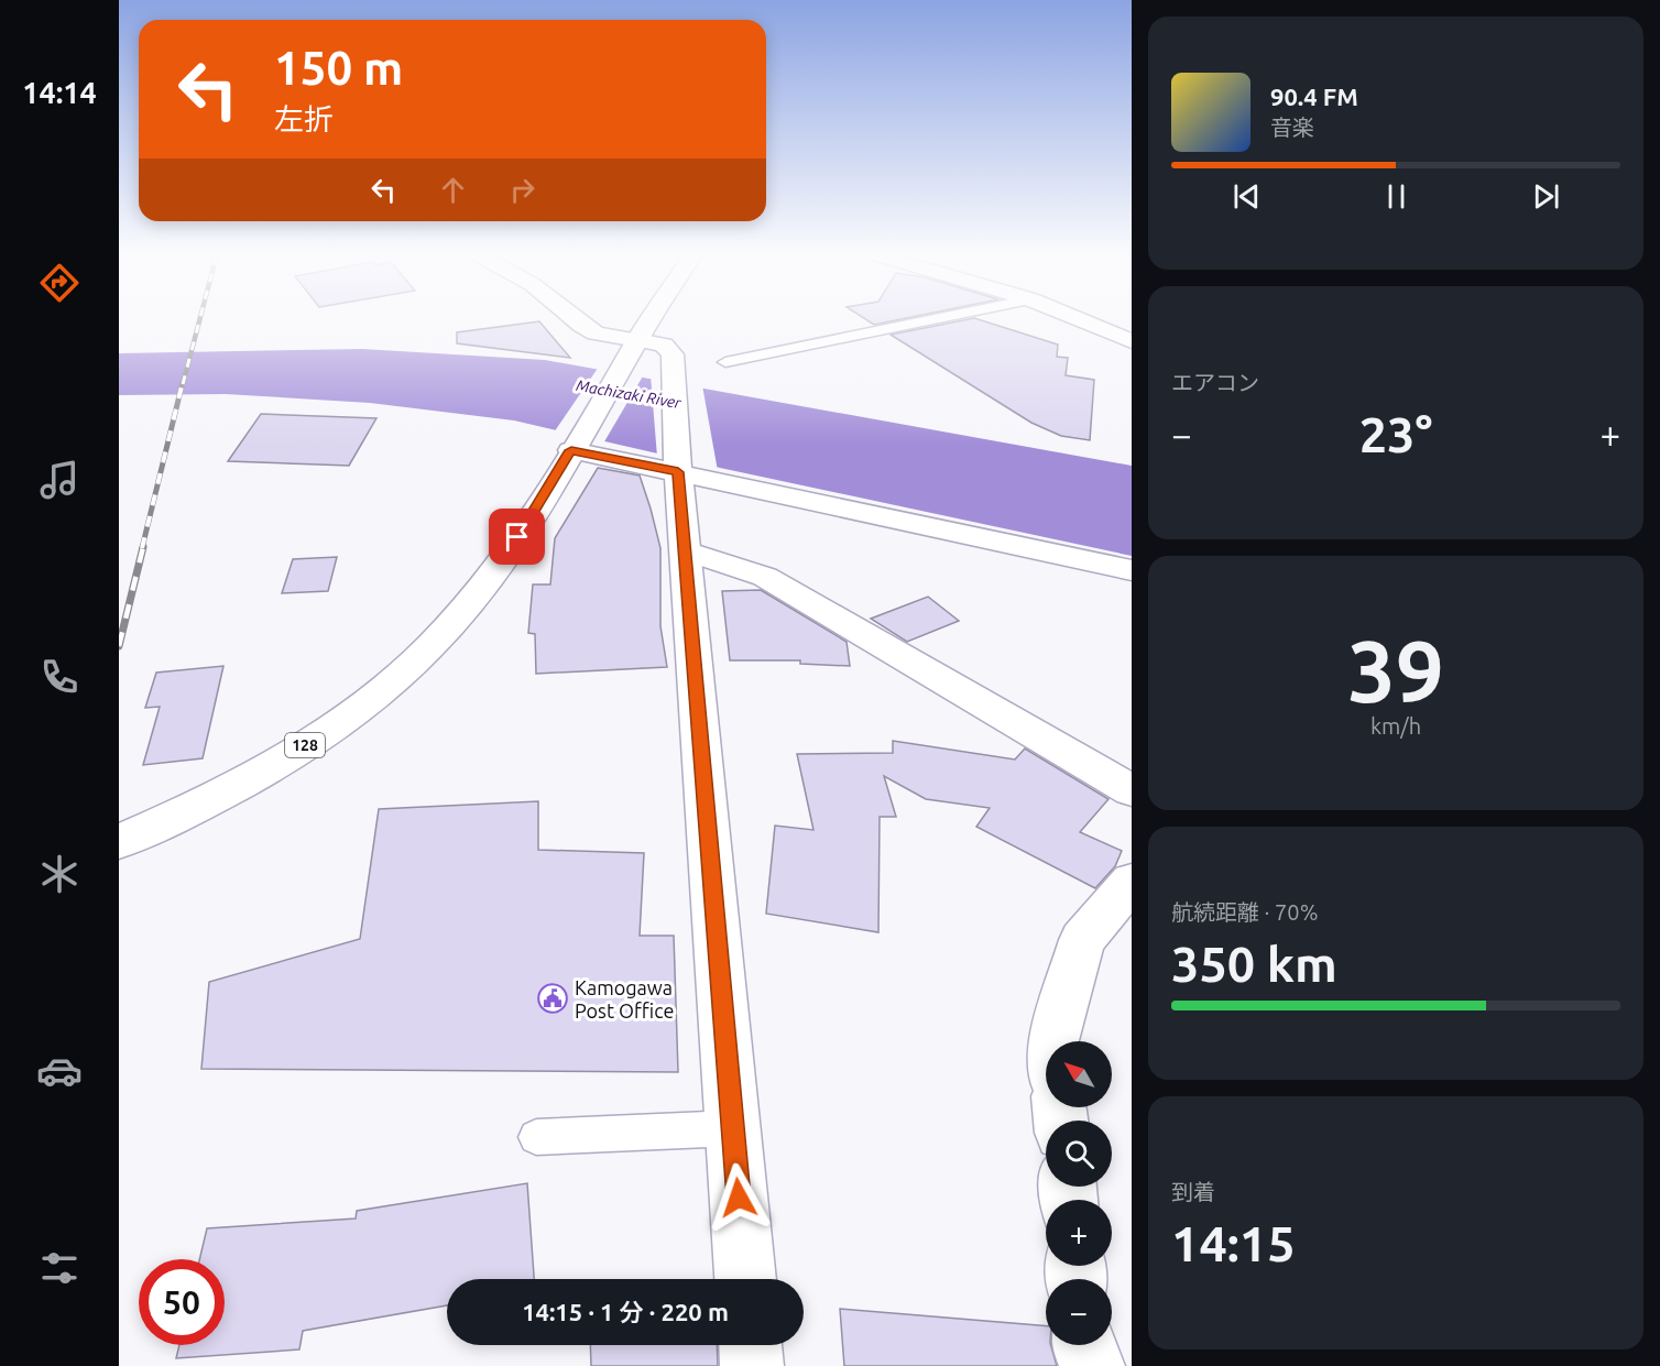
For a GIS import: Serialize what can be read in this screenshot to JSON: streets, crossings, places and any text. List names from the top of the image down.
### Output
{
  "streets": {
    "main road": ["128"]
  },
  "water": ["Machizaki River"],
  "places": {
    "public building": ["Kamogawa Post Office"]
  },
  "north": "top left",
  "page": {
    "tabs": "14:14",
    "turn": ["150 m", "左折"],
    "song": ["90.4 FM", "音楽"],
    "tile": [
      "エアコン",
      ["39", "km/h"],
      ["航続距離 · 70%", "350 km"],
      ["到着", "14:15"]
    ],
    "heat": ["−", "23°", "+"],
    "map_buttons": ["+", "−"],
    "limit": "50",
    "trip": "14:15 · 1 分 · 220 m"
  }
}
